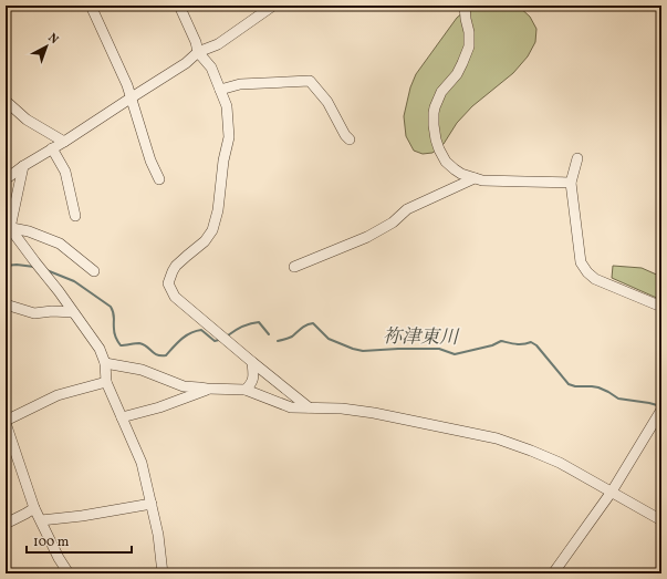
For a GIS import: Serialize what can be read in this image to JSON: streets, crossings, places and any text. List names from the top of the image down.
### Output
{
  "water": ["祢津東川"],
  "scale_bar": "100 m",
  "north": "top right"
}
